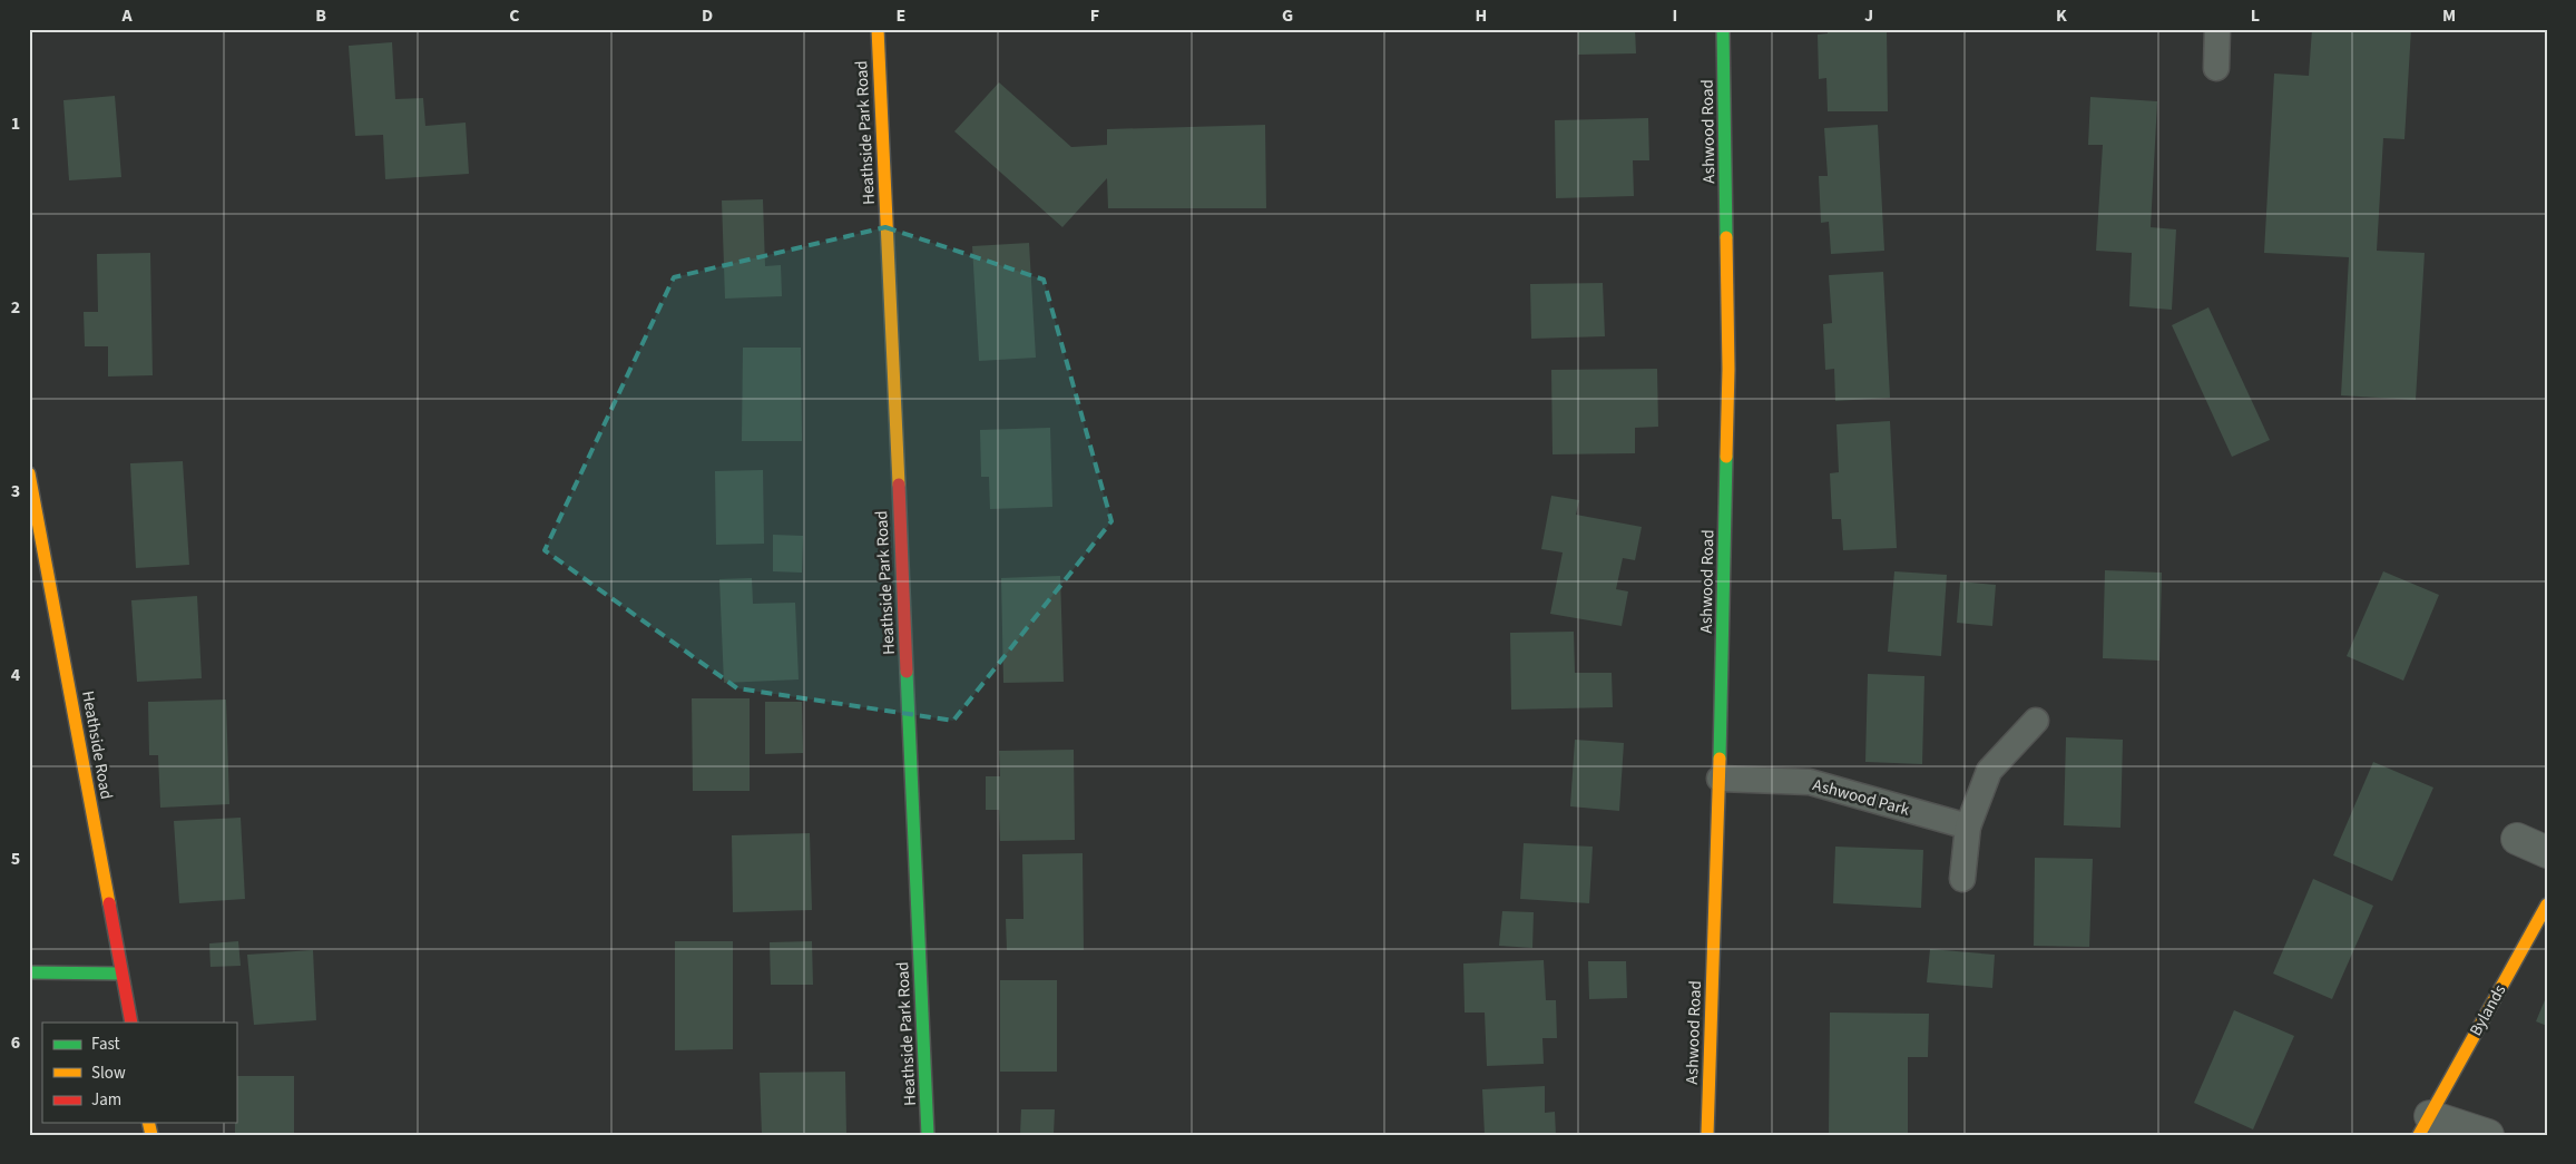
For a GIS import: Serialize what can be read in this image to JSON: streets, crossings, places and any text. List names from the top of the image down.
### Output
{
  "streets": {
    "street": [
      "Ashwood Road",
      "Heathside Park Road",
      "Heathside Road",
      "Bylands"
    ],
    "lane": ["Ashwood Park"]
  },
  "crossings": [
    ["Ashwood Road", "Ashwood Park"]
  ],
  "legend": ["Fast", "Slow", "Jam"],
  "grid": {
    "columns": [
      "A",
      "B",
      "C",
      "D",
      "E",
      "F",
      "G",
      "H",
      "I",
      "J",
      "K",
      "L",
      "M"
    ],
    "rows": [
      "1",
      "2",
      "3",
      "4",
      "5",
      "6"
    ]
  }
}
